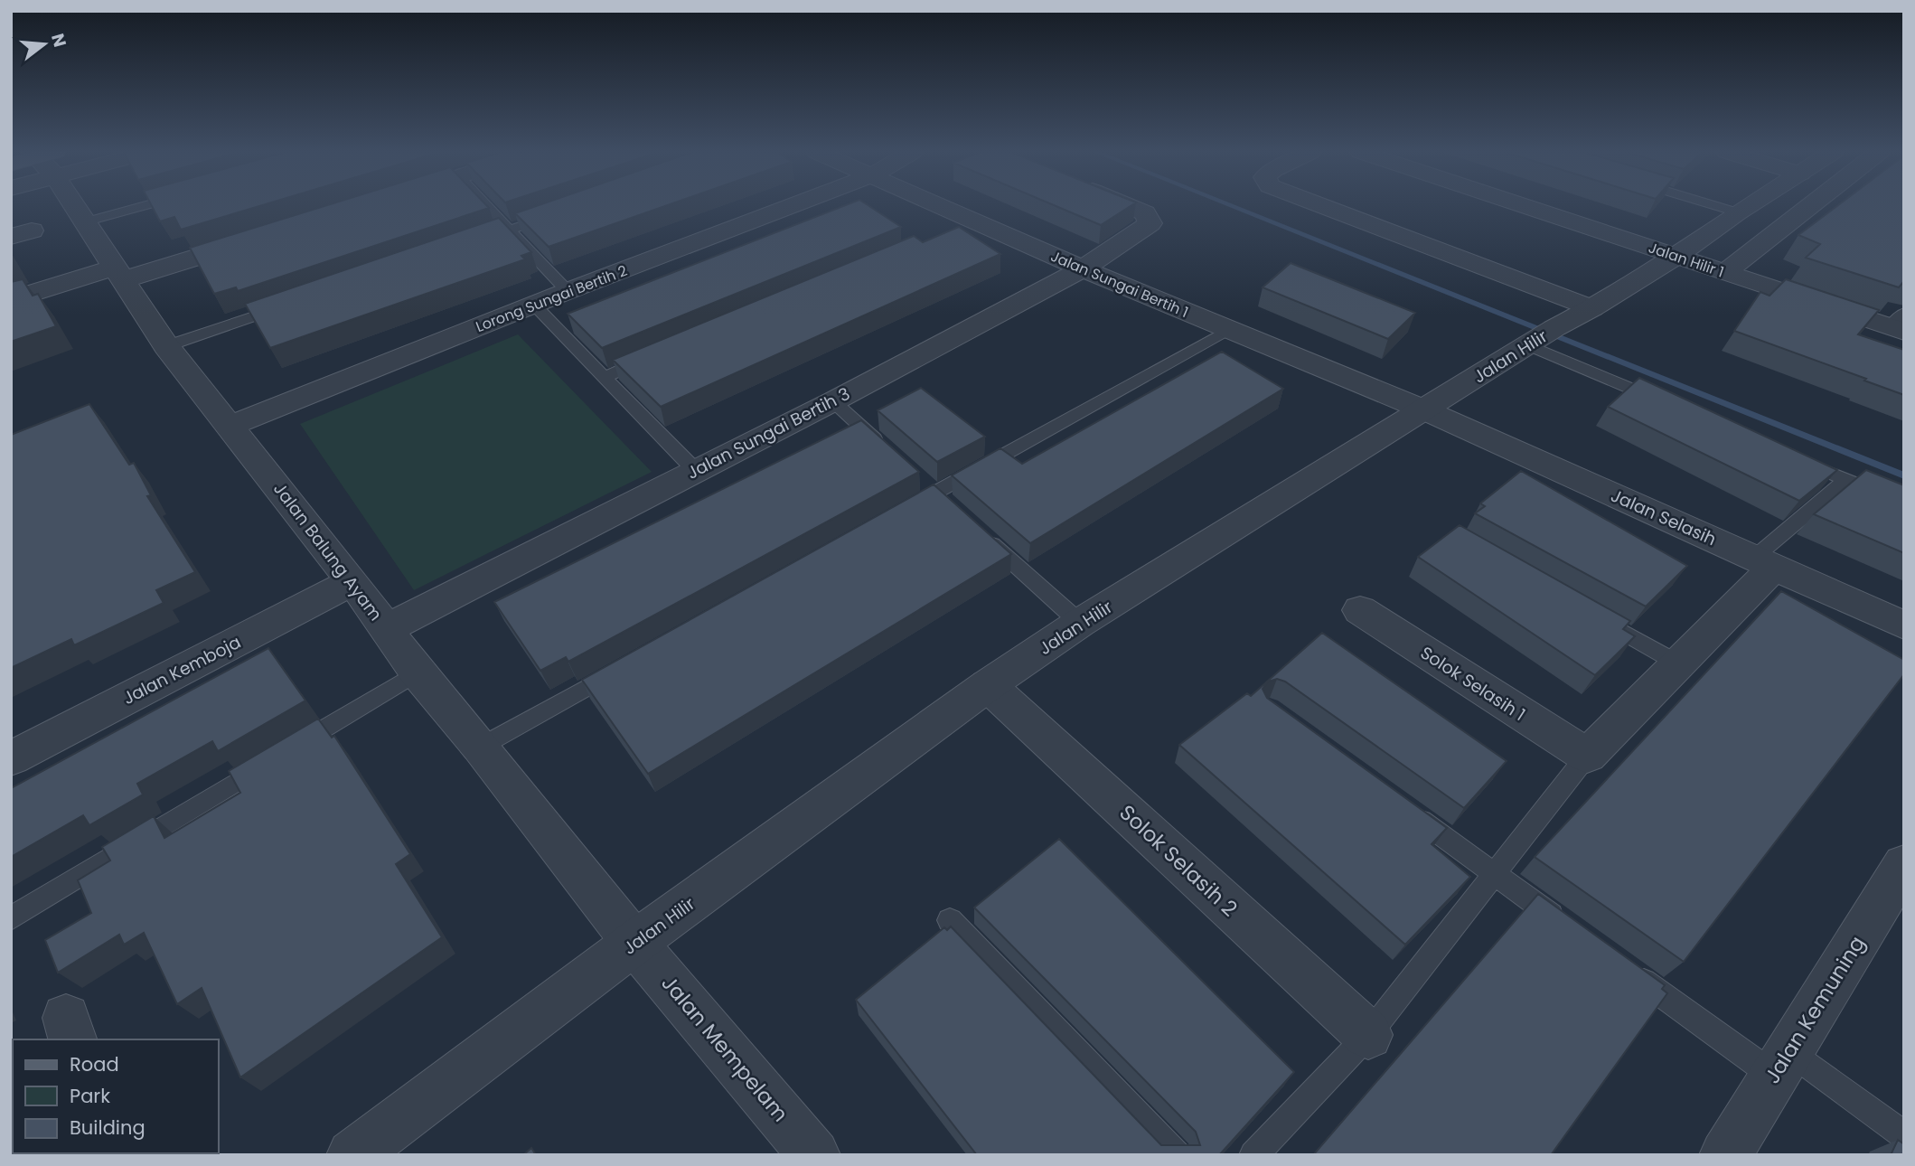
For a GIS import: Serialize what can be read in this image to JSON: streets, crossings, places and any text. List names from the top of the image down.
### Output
{
  "streets": {
    "street": [
      "Jalan Hilir 1",
      "Jalan Sungai Bertih 1",
      "Lorong Sungai Bertih 2",
      "Jalan Hilir",
      "Jalan Sungai Bertih 3",
      "Jalan Selasih",
      "Jalan Balung Ayam",
      "Jalan Kemboja",
      "Solok Selasih 1",
      "Solok Selasih 2",
      "Jalan Kemuning",
      "Jalan Mempelam"
    ]
  },
  "crossings": [
    ["Jalan Hilir 1", "Jalan Hilir"],
    ["Jalan Sungai Bertih 1", "Jalan Hilir"],
    ["Jalan Sungai Bertih 1", "Jalan Sungai Bertih 3"],
    ["Jalan Sungai Bertih 1", "Jalan Selasih"],
    ["Lorong Sungai Bertih 2", "Jalan Balung Ayam"],
    ["Jalan Hilir", "Jalan Selasih"],
    ["Jalan Hilir", "Jalan Balung Ayam"],
    ["Jalan Hilir", "Solok Selasih 2"],
    ["Jalan Hilir", "Jalan Mempelam"],
    ["Jalan Sungai Bertih 3", "Jalan Balung Ayam"],
    ["Jalan Balung Ayam", "Jalan Kemboja"],
    ["Jalan Balung Ayam", "Jalan Mempelam"]
  ],
  "legend": ["Road", "Park", "Building"],
  "north": "right"
}
